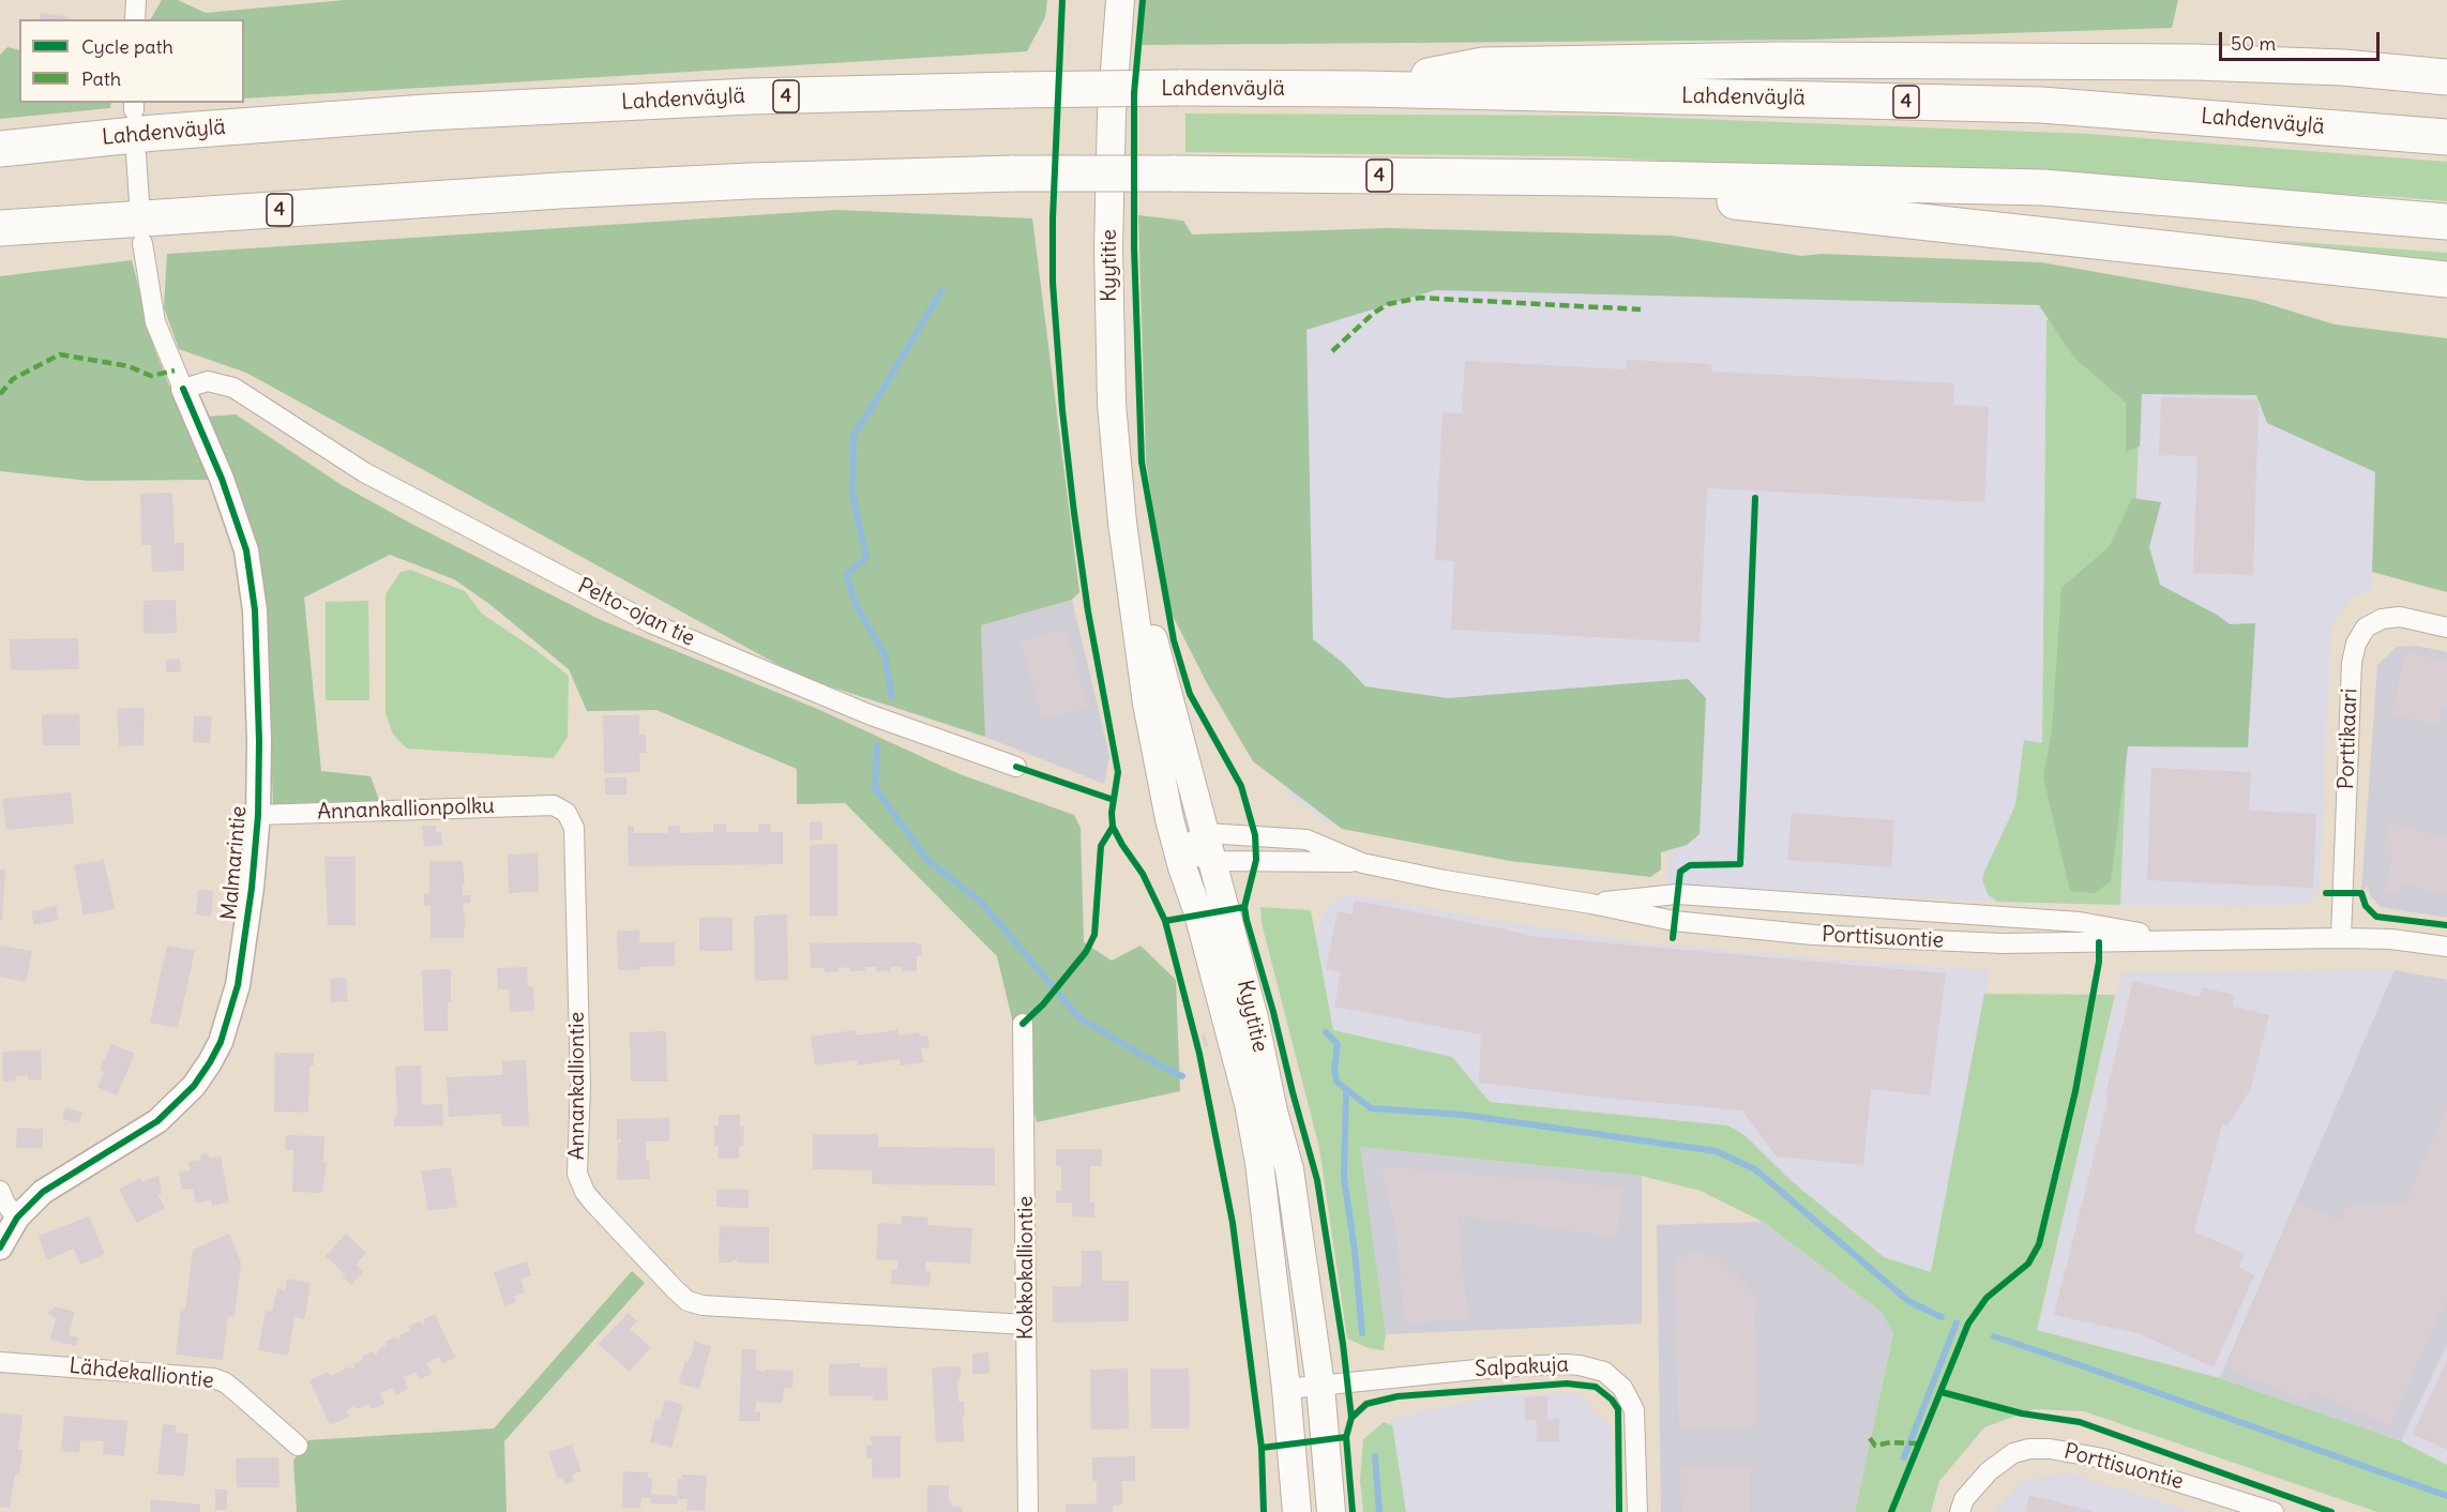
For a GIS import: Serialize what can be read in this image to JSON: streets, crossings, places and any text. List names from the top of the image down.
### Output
{
  "streets": {
    "highway": ["Lahdenväylä", "4"],
    "main road": ["Kyytitie"],
    "street": [
      "Pelto-ojan tie",
      "Porttikaari",
      "Annankallionpolku",
      "Malmarintie",
      "Porttisuontie",
      "Annankalliontie",
      "Kokkokalliontie",
      "Salpakuja",
      "Lähdekalliontie"
    ]
  },
  "crossings": [
    ["Kyytitie", "Porttisuontie"],
    ["Kyytitie", "Salpakuja"],
    ["Pelto-ojan tie", "Malmarintie"],
    ["Porttikaari", "Porttisuontie"],
    ["Annankallionpolku", "Malmarintie"],
    ["Annankallionpolku", "Annankalliontie"],
    ["Annankalliontie", "Kokkokalliontie"]
  ],
  "legend": ["Cycle path", "Path"],
  "scale_bar": "50 m"
}
